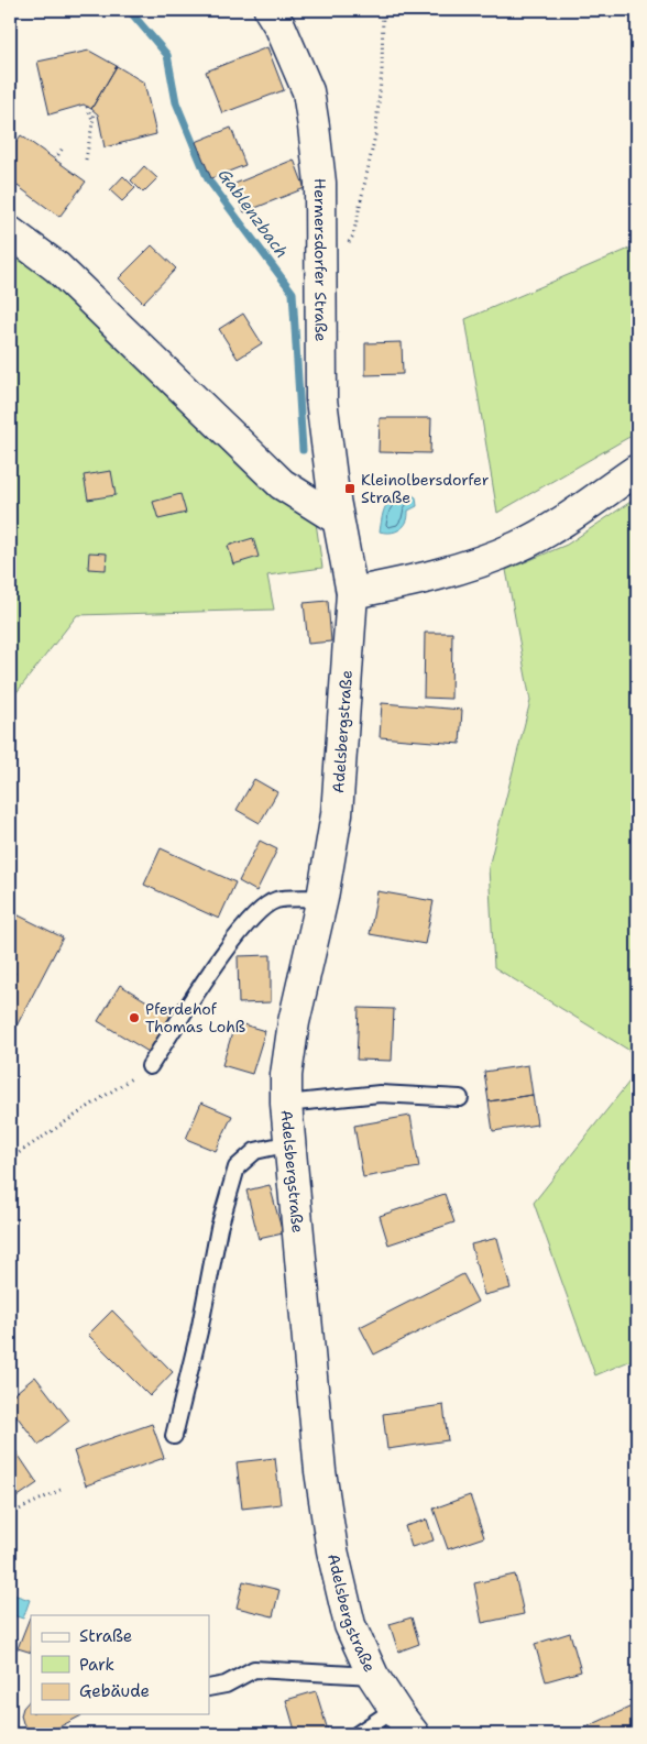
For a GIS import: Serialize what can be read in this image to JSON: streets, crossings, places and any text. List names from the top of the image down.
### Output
{
  "streets": {
    "street": ["Hermersdorfer Straße", "Adelsbergstraße"]
  },
  "crossings": [
    ["Hermersdorfer Straße", "Adelsbergstraße"]
  ],
  "water": ["Gablenzbach"],
  "places": {
    "transit": ["Kleinolbersdorfer Straße"],
    "other": ["Pferdehof Thomas Lohß"]
  },
  "legend": ["Straße", "Park", "Gebäude"]
}
